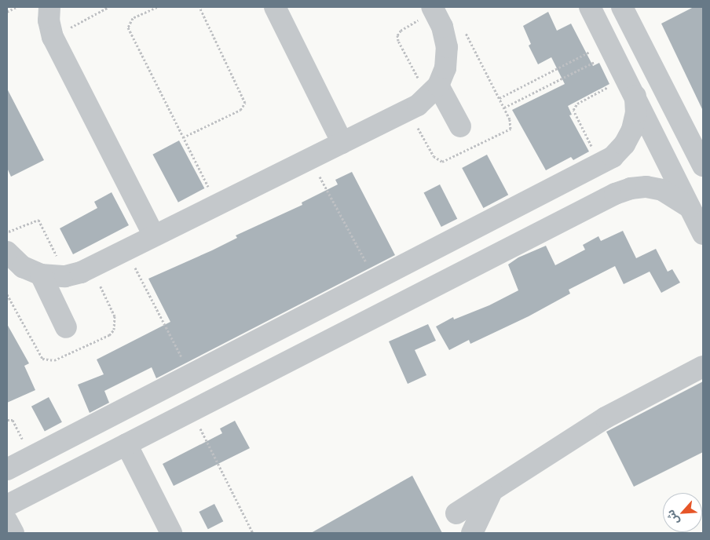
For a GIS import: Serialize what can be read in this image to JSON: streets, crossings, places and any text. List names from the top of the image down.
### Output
{
  "north": "bottom left"
}
